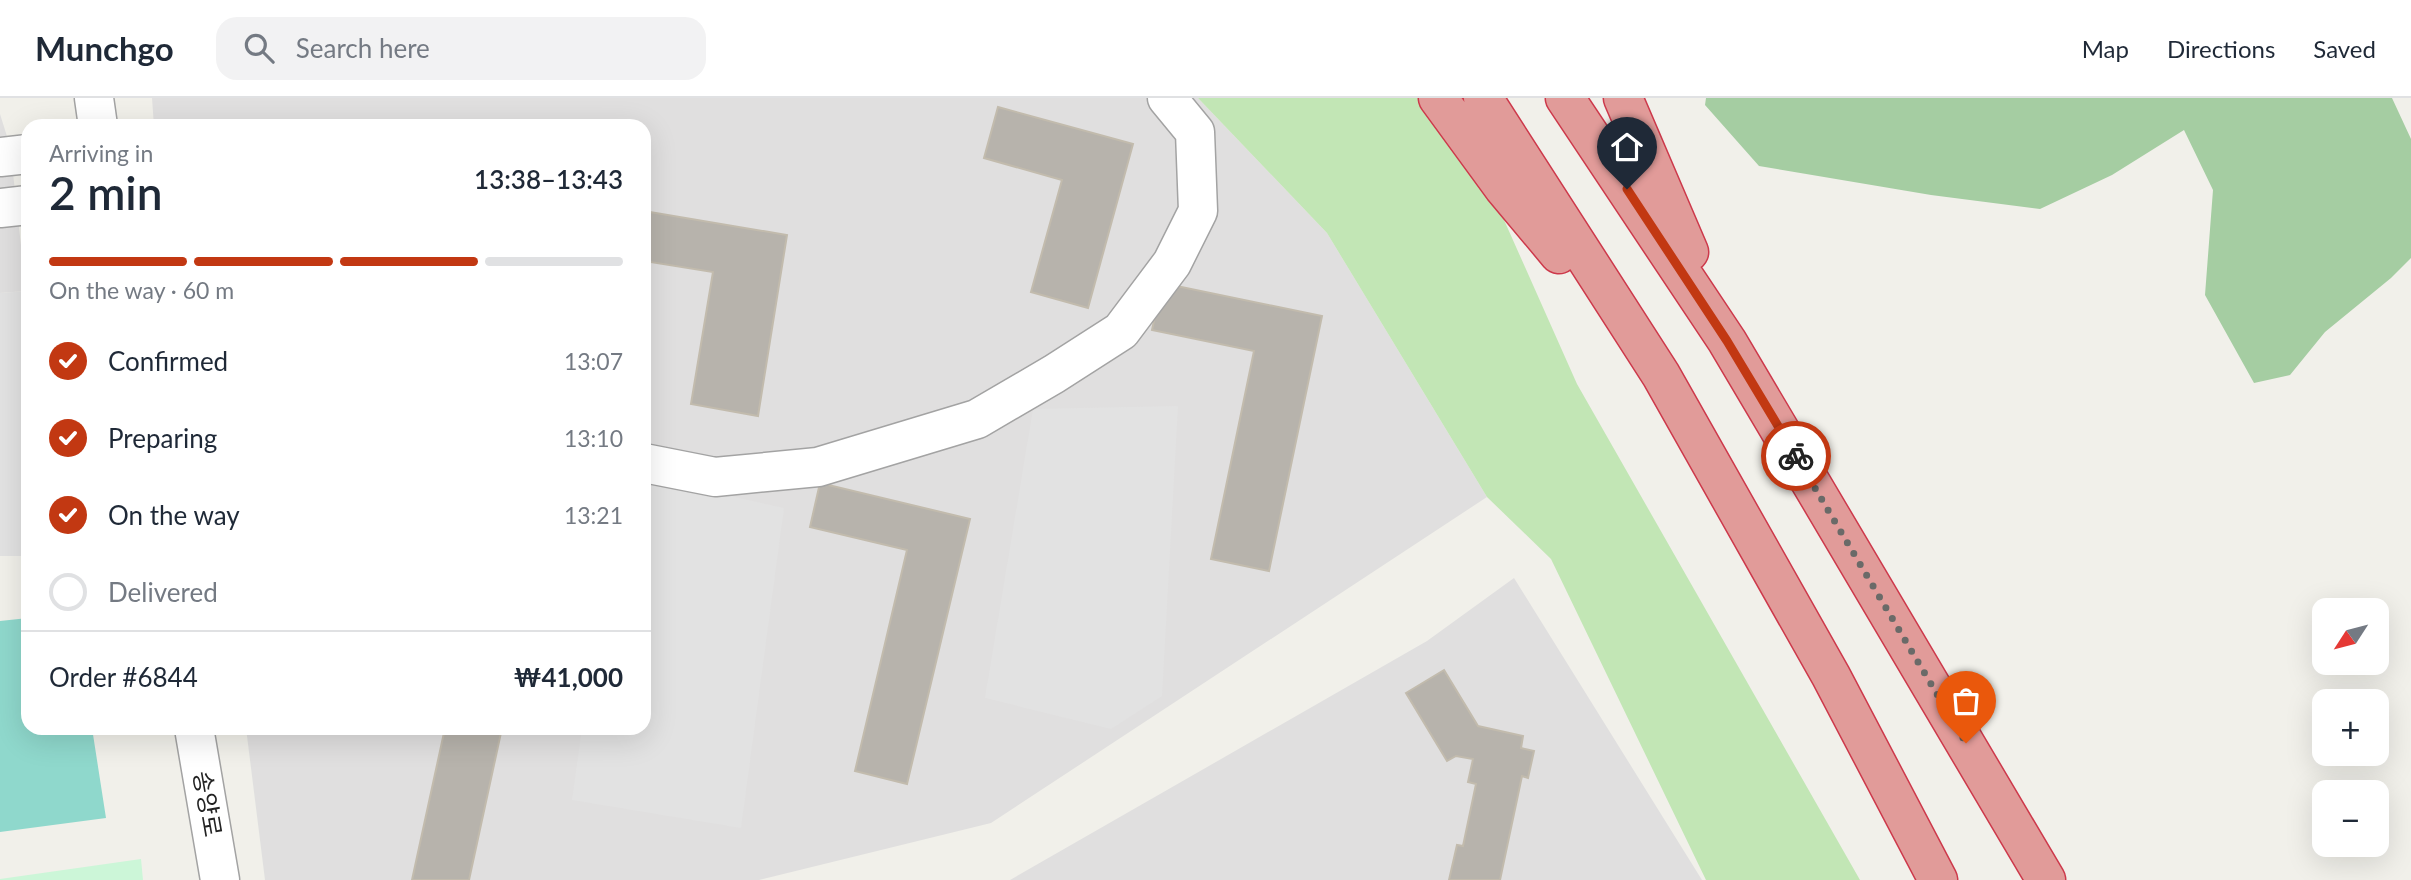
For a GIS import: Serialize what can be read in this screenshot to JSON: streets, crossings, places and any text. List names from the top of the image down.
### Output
{
  "streets": {
    "street": ["송양로"]
  },
  "north": "bottom left",
  "page": {
    "header": "Munchgo",
    "search": "Search here",
    "nav": ["Map", "Directions", "Saved"],
    "heading": ["2 min", "Arriving in", "13:38–13:43"],
    "panel": ["Order #6844", "₩41,000"],
    "bar": "On the way · 60 m",
    "list": [
      ["Confirmed", "13:07"],
      ["Preparing", "13:10"],
      ["On the way", "13:21"],
      "Delivered"
    ],
    "map_buttons": ["+", "−"]
  }
}
